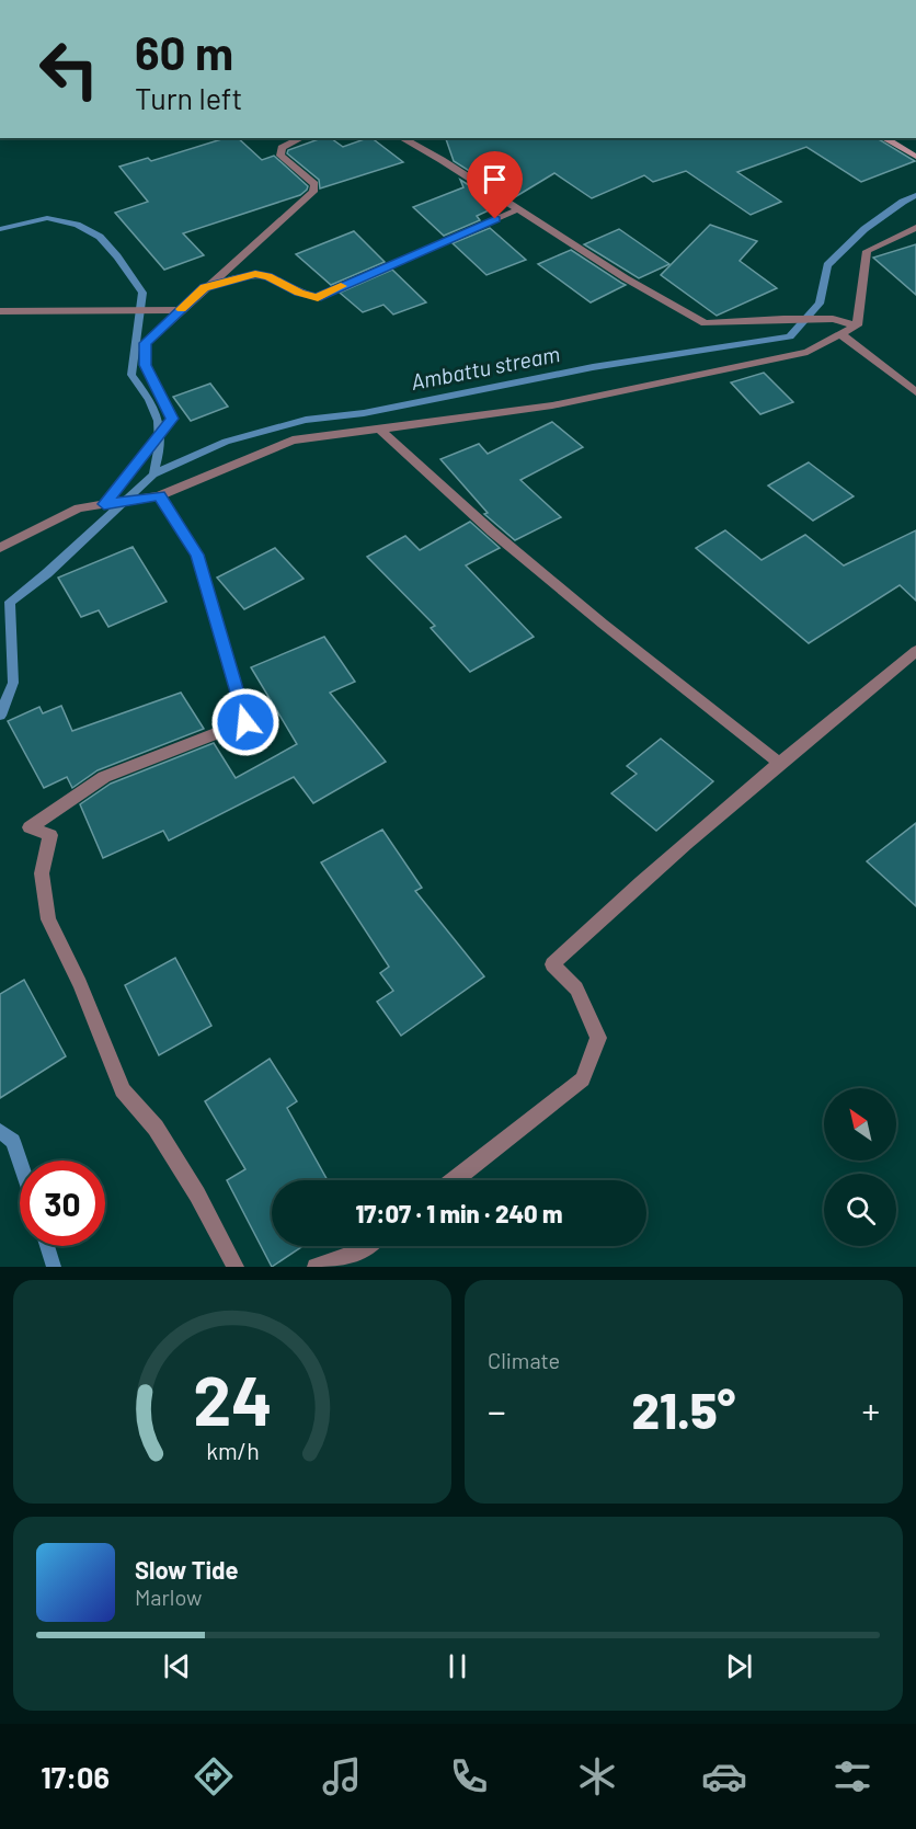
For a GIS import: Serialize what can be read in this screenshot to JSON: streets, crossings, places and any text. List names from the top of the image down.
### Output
{
  "water": ["Ambattu stream"],
  "north": "top left",
  "page": {
    "turn": ["60 m", "Turn left"],
    "limit": "30",
    "trip": "17:07 · 1 min · 240 m",
    "tile": "Climate",
    "heat": ["−", "21.5°", "+"],
    "song": ["Slow Tide", "Marlow"],
    "tabs": "17:06",
    "gauge": ["24", "km/h"]
  }
}
